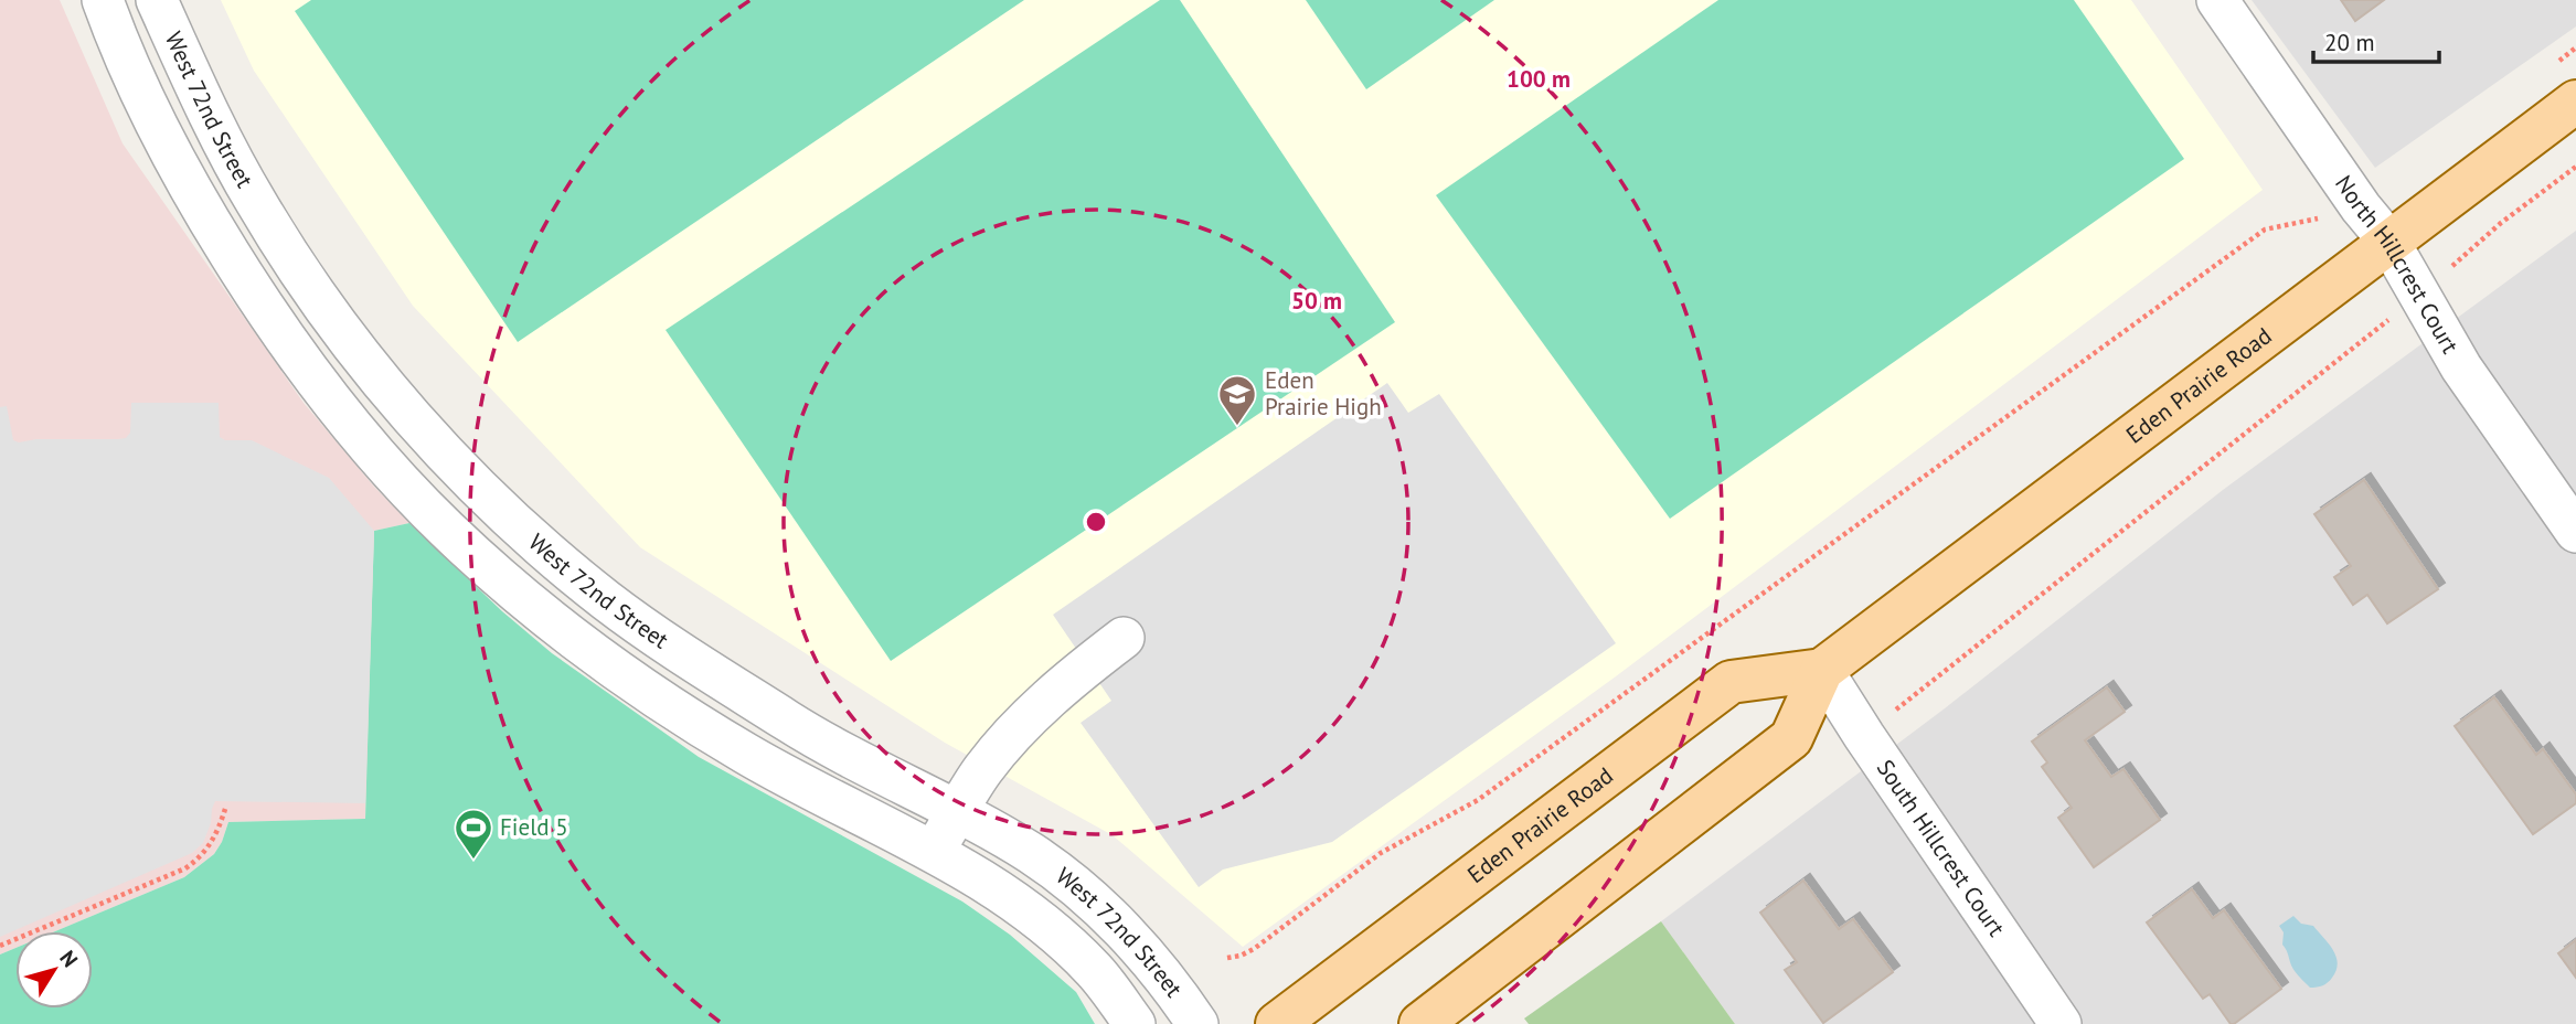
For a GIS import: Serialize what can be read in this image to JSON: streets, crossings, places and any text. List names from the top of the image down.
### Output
{
  "streets": {
    "main road": ["Eden Prairie Road"],
    "street": ["West 72nd Street", "North Hillcrest Court", "South Hillcrest Court"]
  },
  "crossings": [
    ["North Hillcrest Court", "Eden Prairie Road"],
    ["Eden Prairie Road", "South Hillcrest Court"]
  ],
  "places": {
    "school or university": ["Eden Prairie High"],
    "sports": ["Field 5"]
  },
  "scale_bar": "20 m",
  "north": "top right",
  "rings": ["100 m", "50 m"]
}
